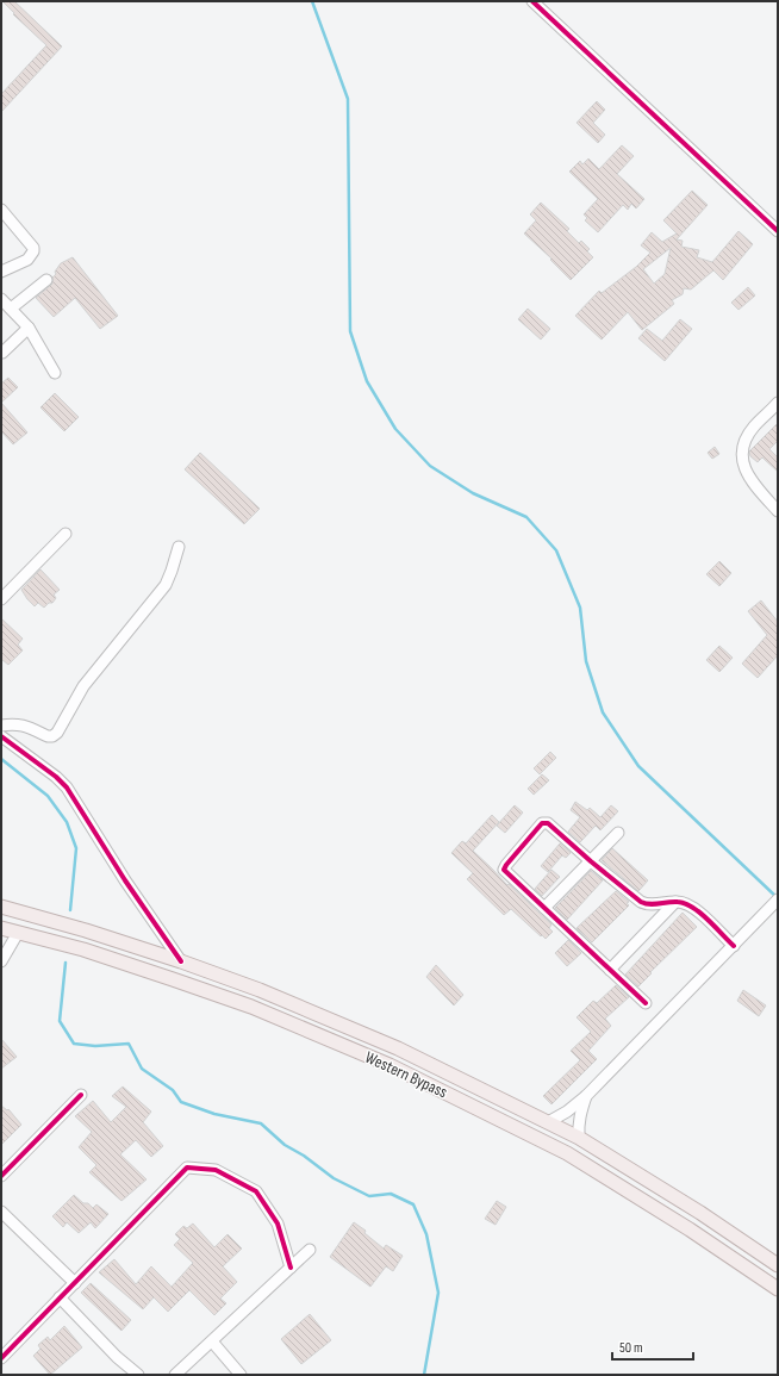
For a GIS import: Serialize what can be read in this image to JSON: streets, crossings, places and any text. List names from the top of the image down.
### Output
{
  "streets": {
    "main road": ["Western Bypass"]
  },
  "scale_bar": "50 m"
}
